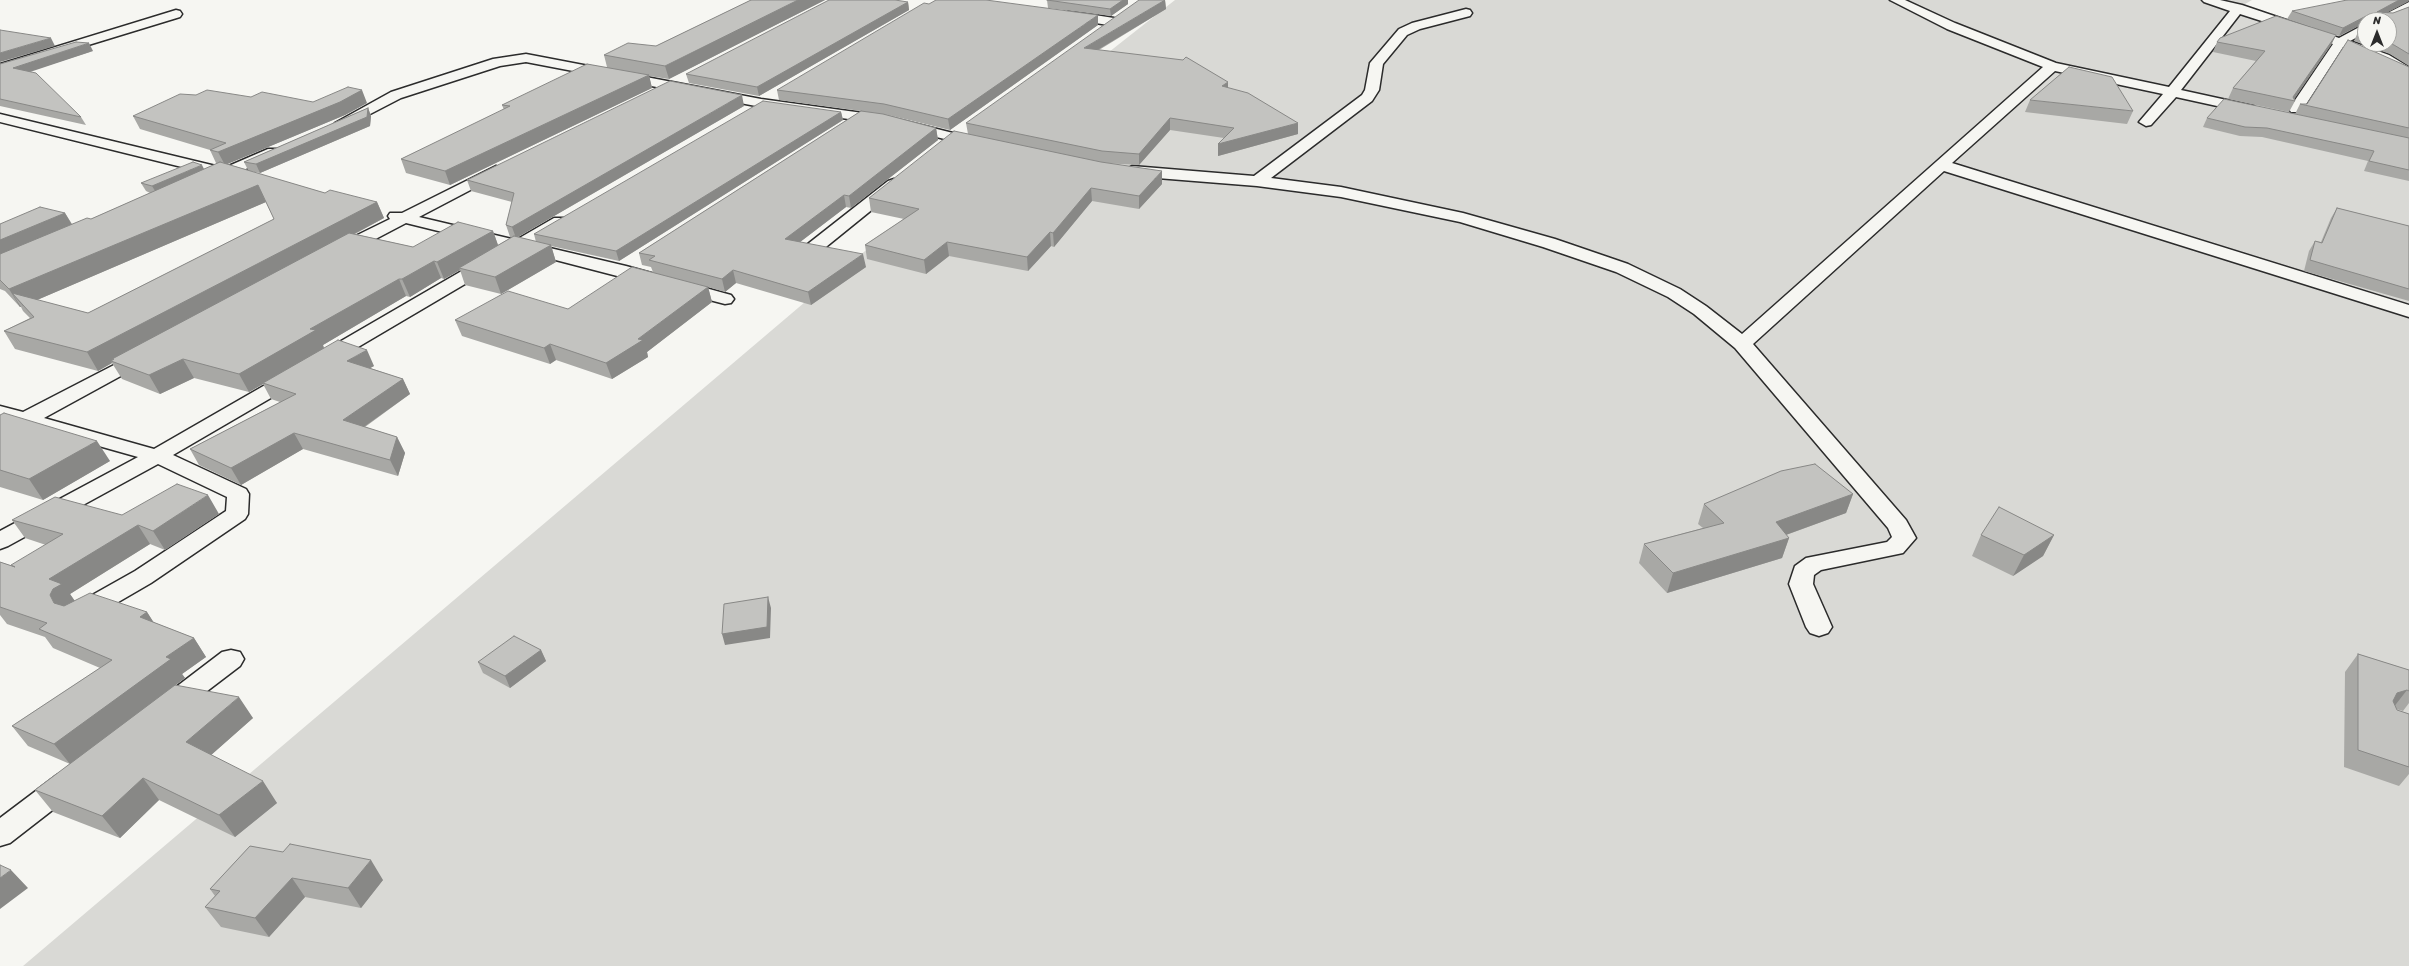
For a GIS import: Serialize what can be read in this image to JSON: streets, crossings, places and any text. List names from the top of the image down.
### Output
{
  "north": "top"
}
